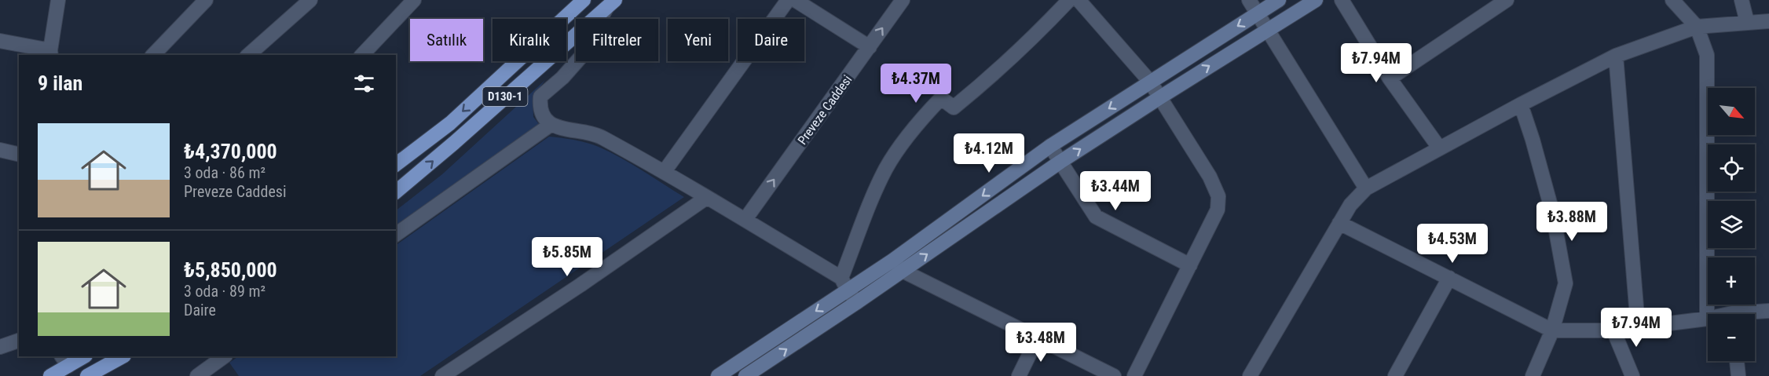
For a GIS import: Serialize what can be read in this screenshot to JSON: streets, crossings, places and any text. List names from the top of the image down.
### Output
{
  "streets": {
    "highway": ["D130-1"],
    "street": ["Preveze Caddesi"]
  },
  "north": "bottom right",
  "page": {
    "chip": [
      "Satılık",
      "Kiralık",
      "Filtreler",
      "Yeni",
      "Daire"
    ],
    "price": [
      "₺7.94M",
      "₺4.37M",
      "₺4.12M",
      "₺3.44M",
      "₺3.88M",
      "₺4.53M",
      "₺5.85M",
      "₺7.94M",
      "₺3.48M"
    ],
    "heading": "9 ilan",
    "map_buttons": ["+", "−"],
    "list": [
      {
        "name": "₺4,370,000",
        "note": "3 oda · 86 m² · Preveze Caddesi"
      },
      {
        "name": "₺5,850,000",
        "note": "3 oda · 89 m² · Daire"
      }
    ]
  }
}
